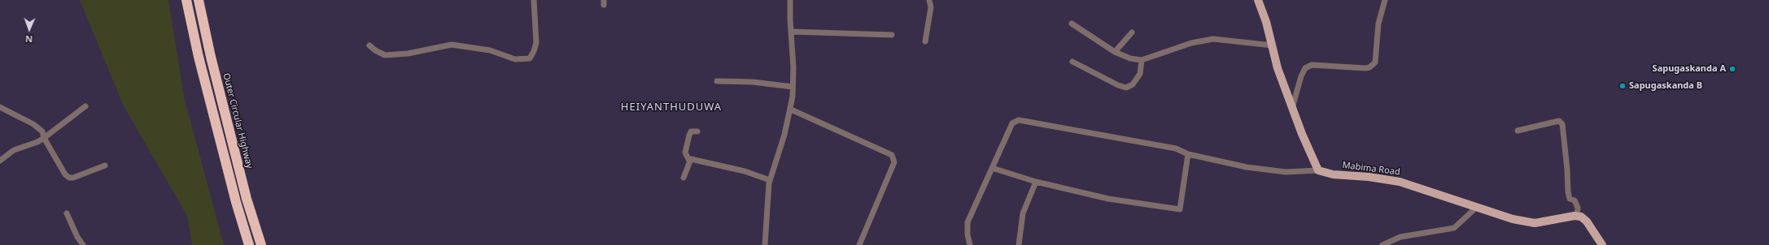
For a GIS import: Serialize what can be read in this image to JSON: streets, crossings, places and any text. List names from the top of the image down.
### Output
{
  "streets": {
    "highway": ["Outer Circular Highway"],
    "main road": ["Mabima Road"]
  },
  "districts": ["HEIYANTHUDUWA"],
  "places": ["Sapugaskanda A", "Sapugaskanda B"],
  "north": "bottom"
}
